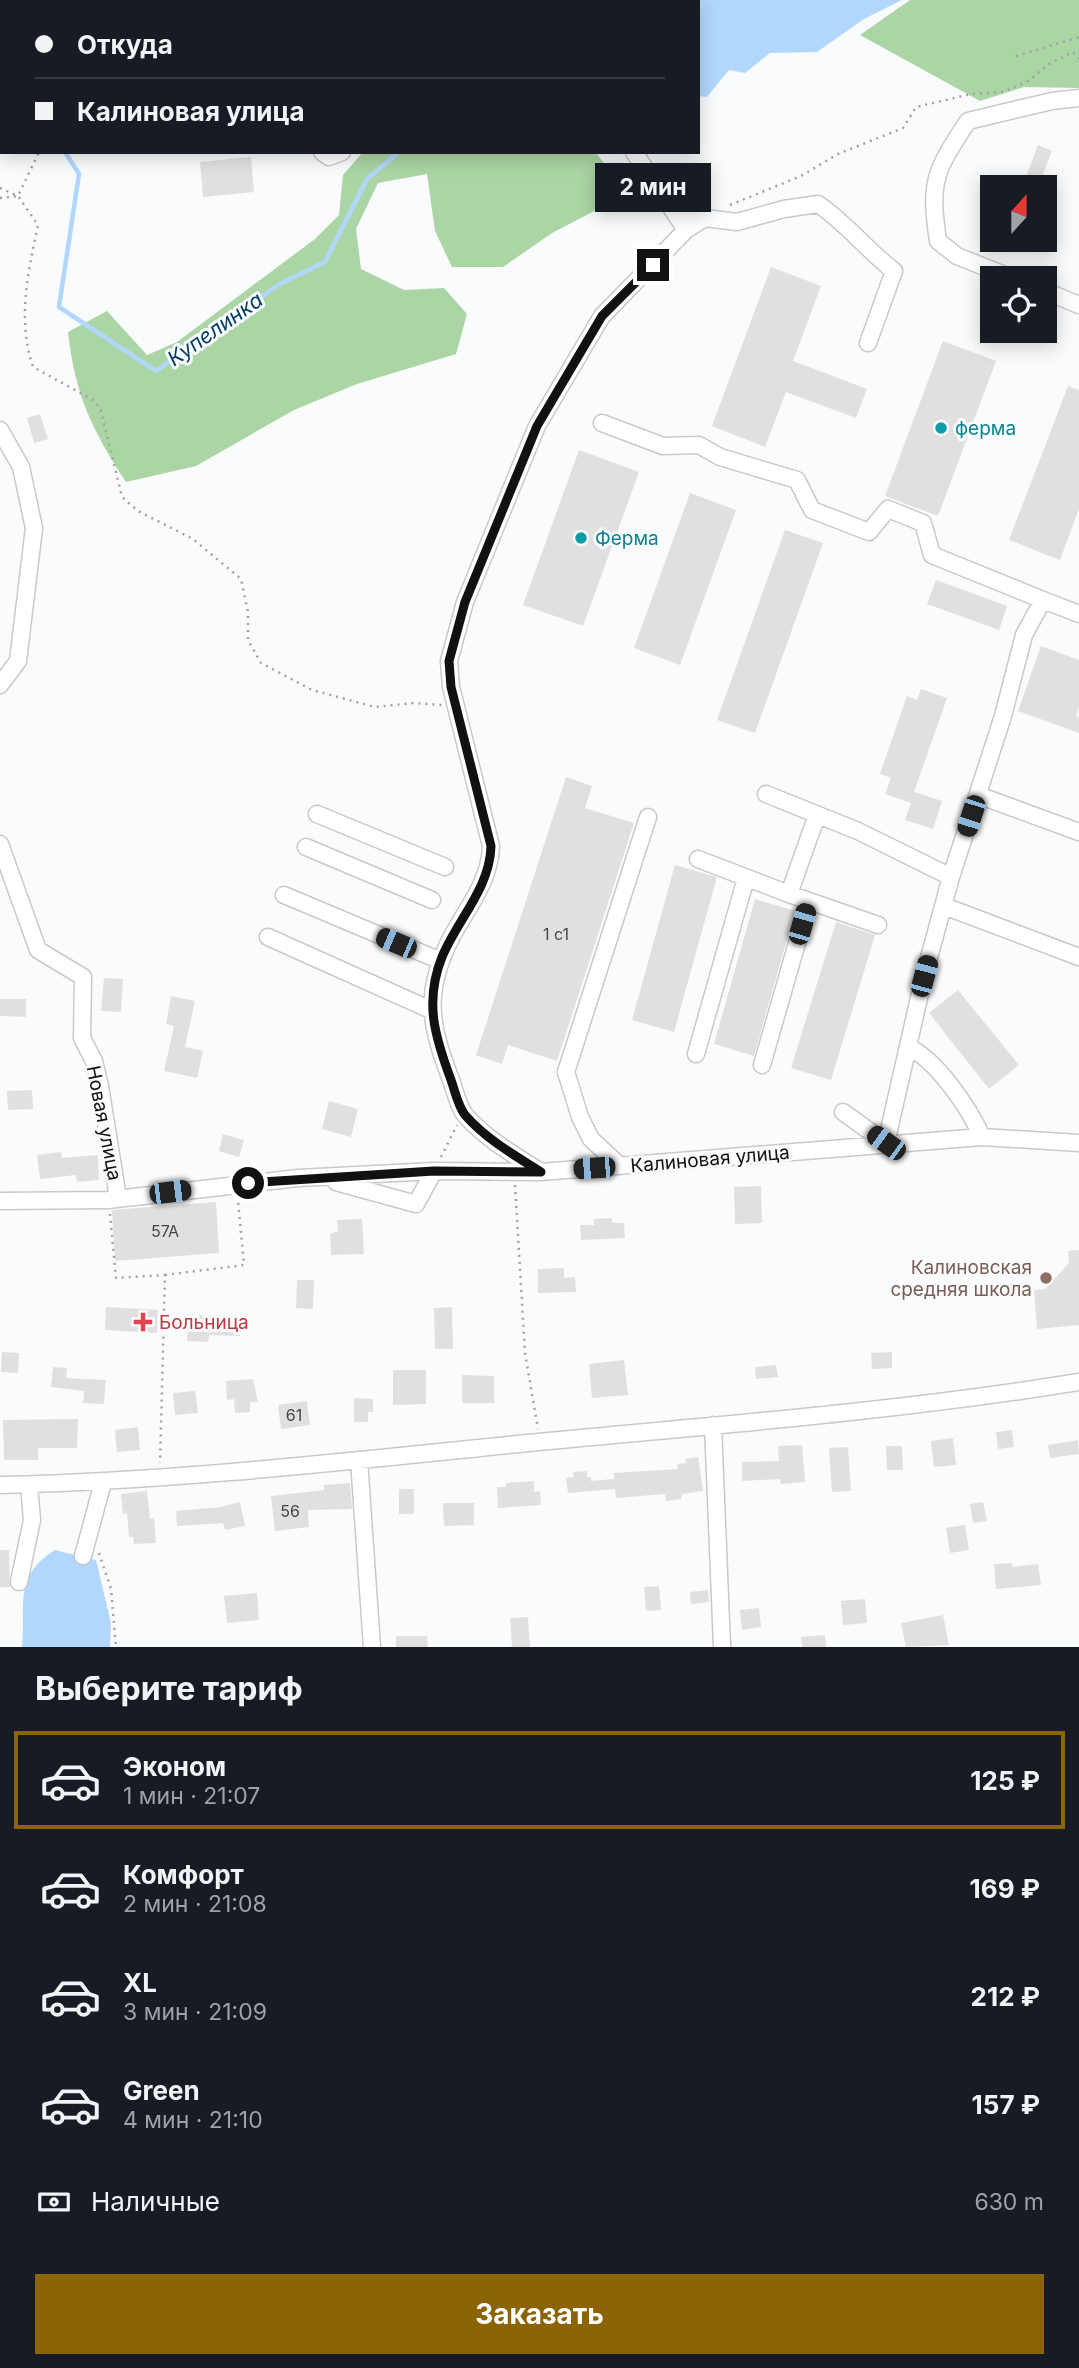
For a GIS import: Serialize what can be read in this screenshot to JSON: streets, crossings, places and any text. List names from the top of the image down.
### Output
{
  "streets": {
    "street": ["Новая улица", "Калиновая улица"]
  },
  "crossings": [
    ["Новая улица", "Калиновая улица"]
  ],
  "water": ["Купелинка"],
  "places": {
    "other": ["ферма", "Ферма", "Калиновская средняя школа"],
    "health": ["Больница"]
  },
  "house_numbers": [
    "1 с1",
    "57А",
    "61",
    "56"
  ],
  "north": "top",
  "page": {
    "banner": ["Откуда", "Калиновая улица"],
    "bubble": "2 мин",
    "heading": "Выберите тариф",
    "list": [
      {
        "name": "Эконом",
        "note": "1 мин · 21:07",
        "value": "125 ₽"
      },
      {
        "name": "Комфорт",
        "note": "2 мин · 21:08",
        "value": "169 ₽"
      },
      {
        "name": "XL",
        "note": "3 мин · 21:09",
        "value": "212 ₽"
      },
      {
        "name": "Green",
        "note": "4 мин · 21:10",
        "value": "157 ₽"
      }
    ],
    "pay": ["Наличные", "630 m"],
    "buttons": "Заказать"
  }
}
